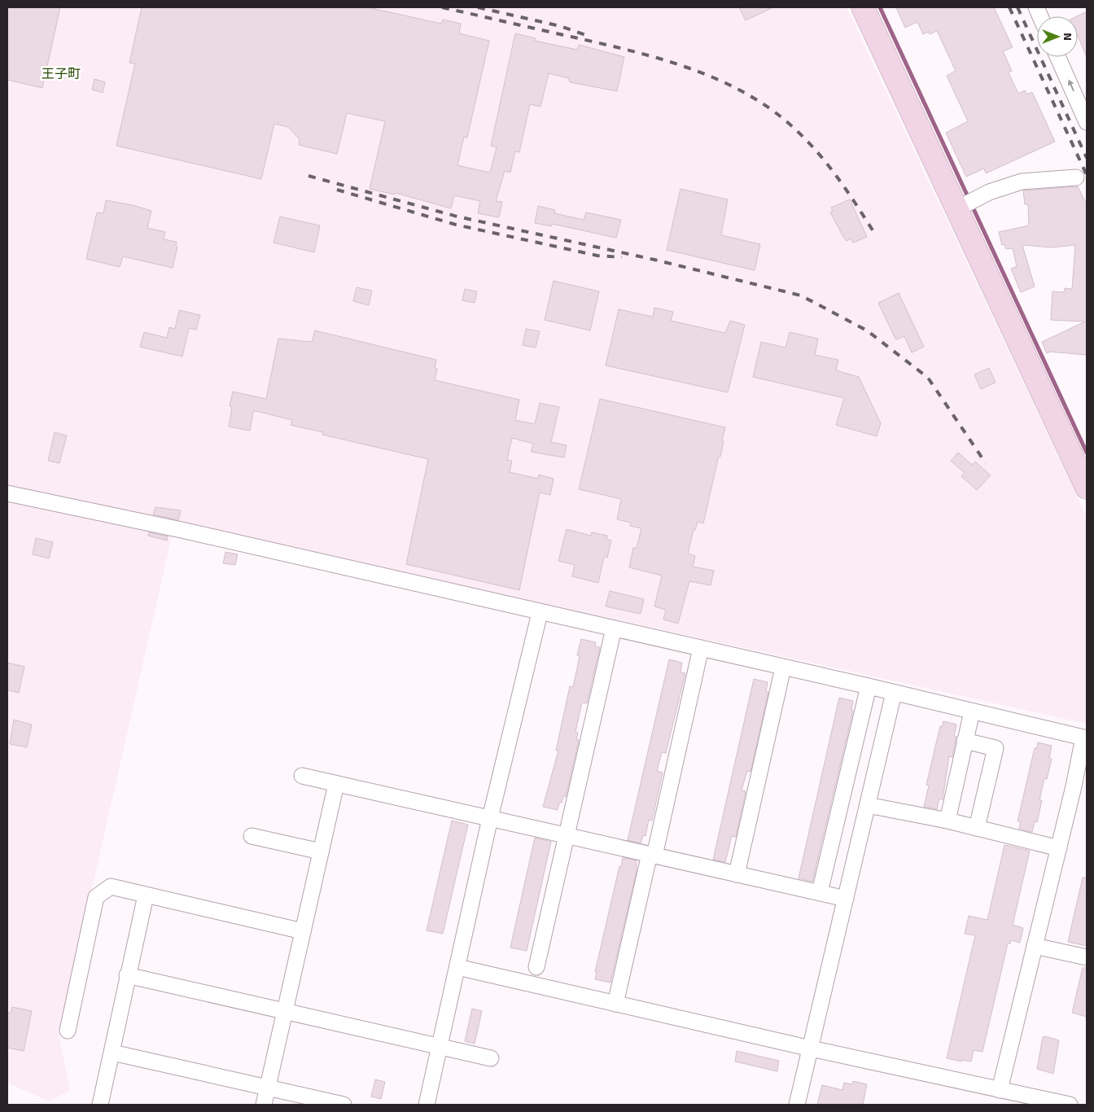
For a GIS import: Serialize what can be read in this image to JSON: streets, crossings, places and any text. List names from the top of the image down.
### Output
{
  "districts": ["王子町"],
  "north": "right"
}
